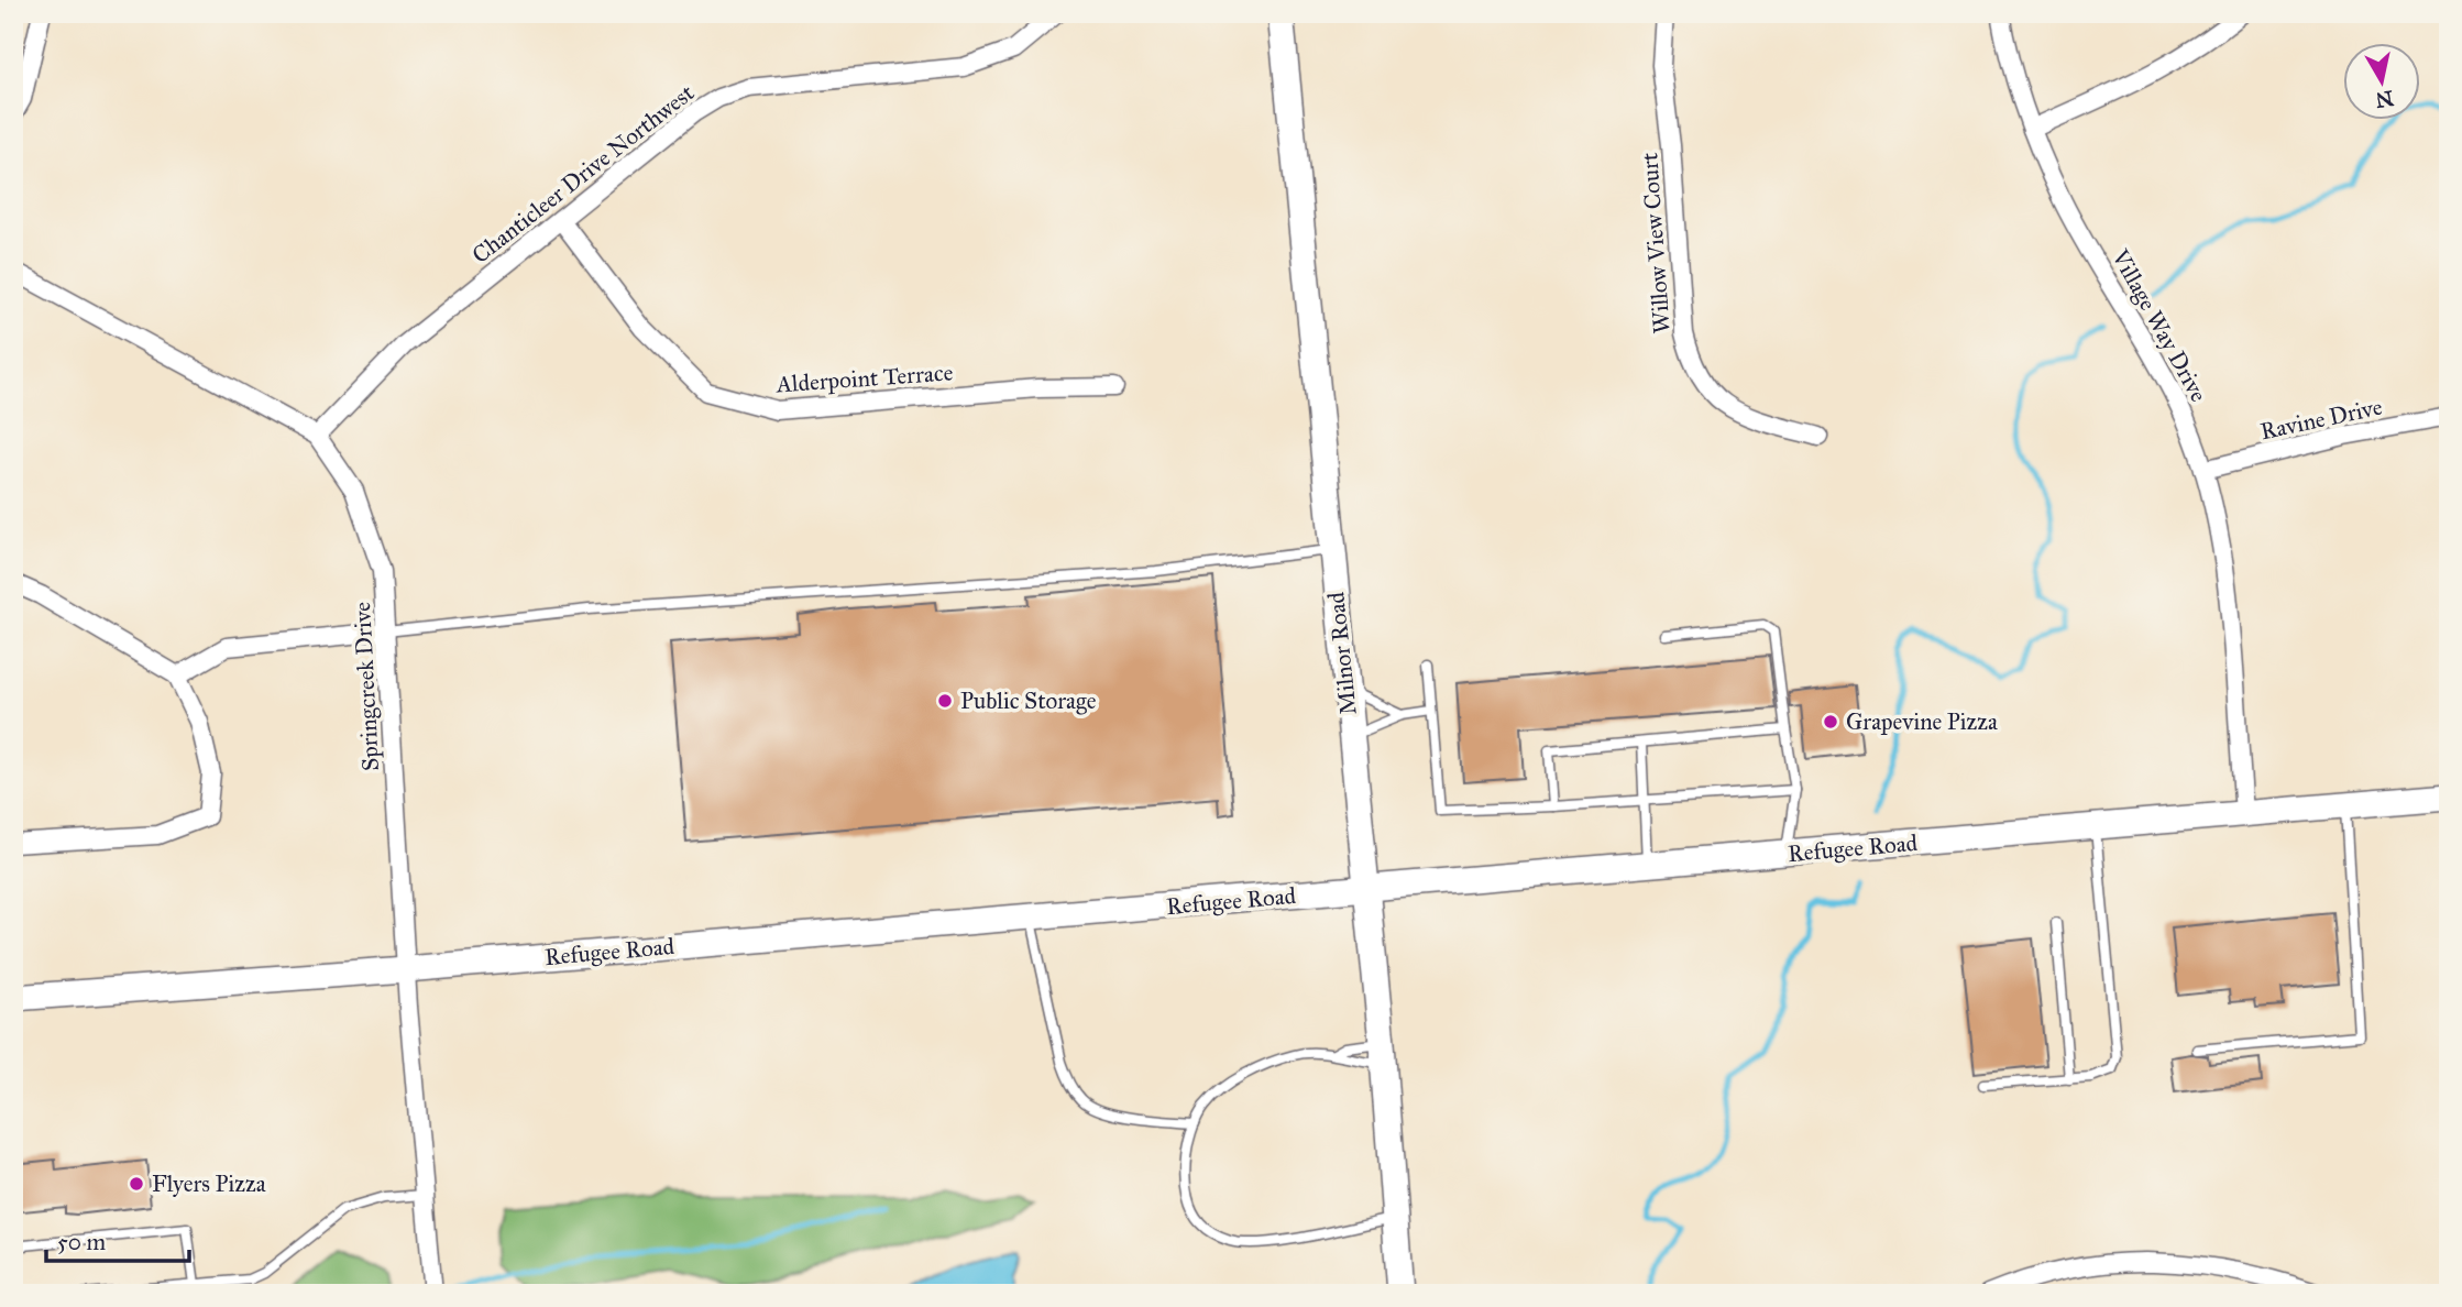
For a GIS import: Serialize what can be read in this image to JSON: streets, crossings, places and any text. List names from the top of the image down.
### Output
{
  "streets": {
    "main road": ["Milnor Road", "Refugee Road"],
    "street": [
      "Chanticleer Drive Northwest",
      "Willow View Court",
      "Village Way Drive",
      "Alderpoint Terrace",
      "Ravine Drive",
      "Springcreek Drive"
    ]
  },
  "crossings": [
    ["Chanticleer Drive Northwest", "Alderpoint Terrace"],
    ["Chanticleer Drive Northwest", "Springcreek Drive"],
    ["Village Way Drive", "Ravine Drive"],
    ["Village Way Drive", "Refugee Road"],
    ["Milnor Road", "Refugee Road"],
    ["Springcreek Drive", "Refugee Road"]
  ],
  "places": ["Public Storage", "Grapevine Pizza", "Flyers Pizza"],
  "scale_bar": "50 m",
  "north": "bottom"
}
